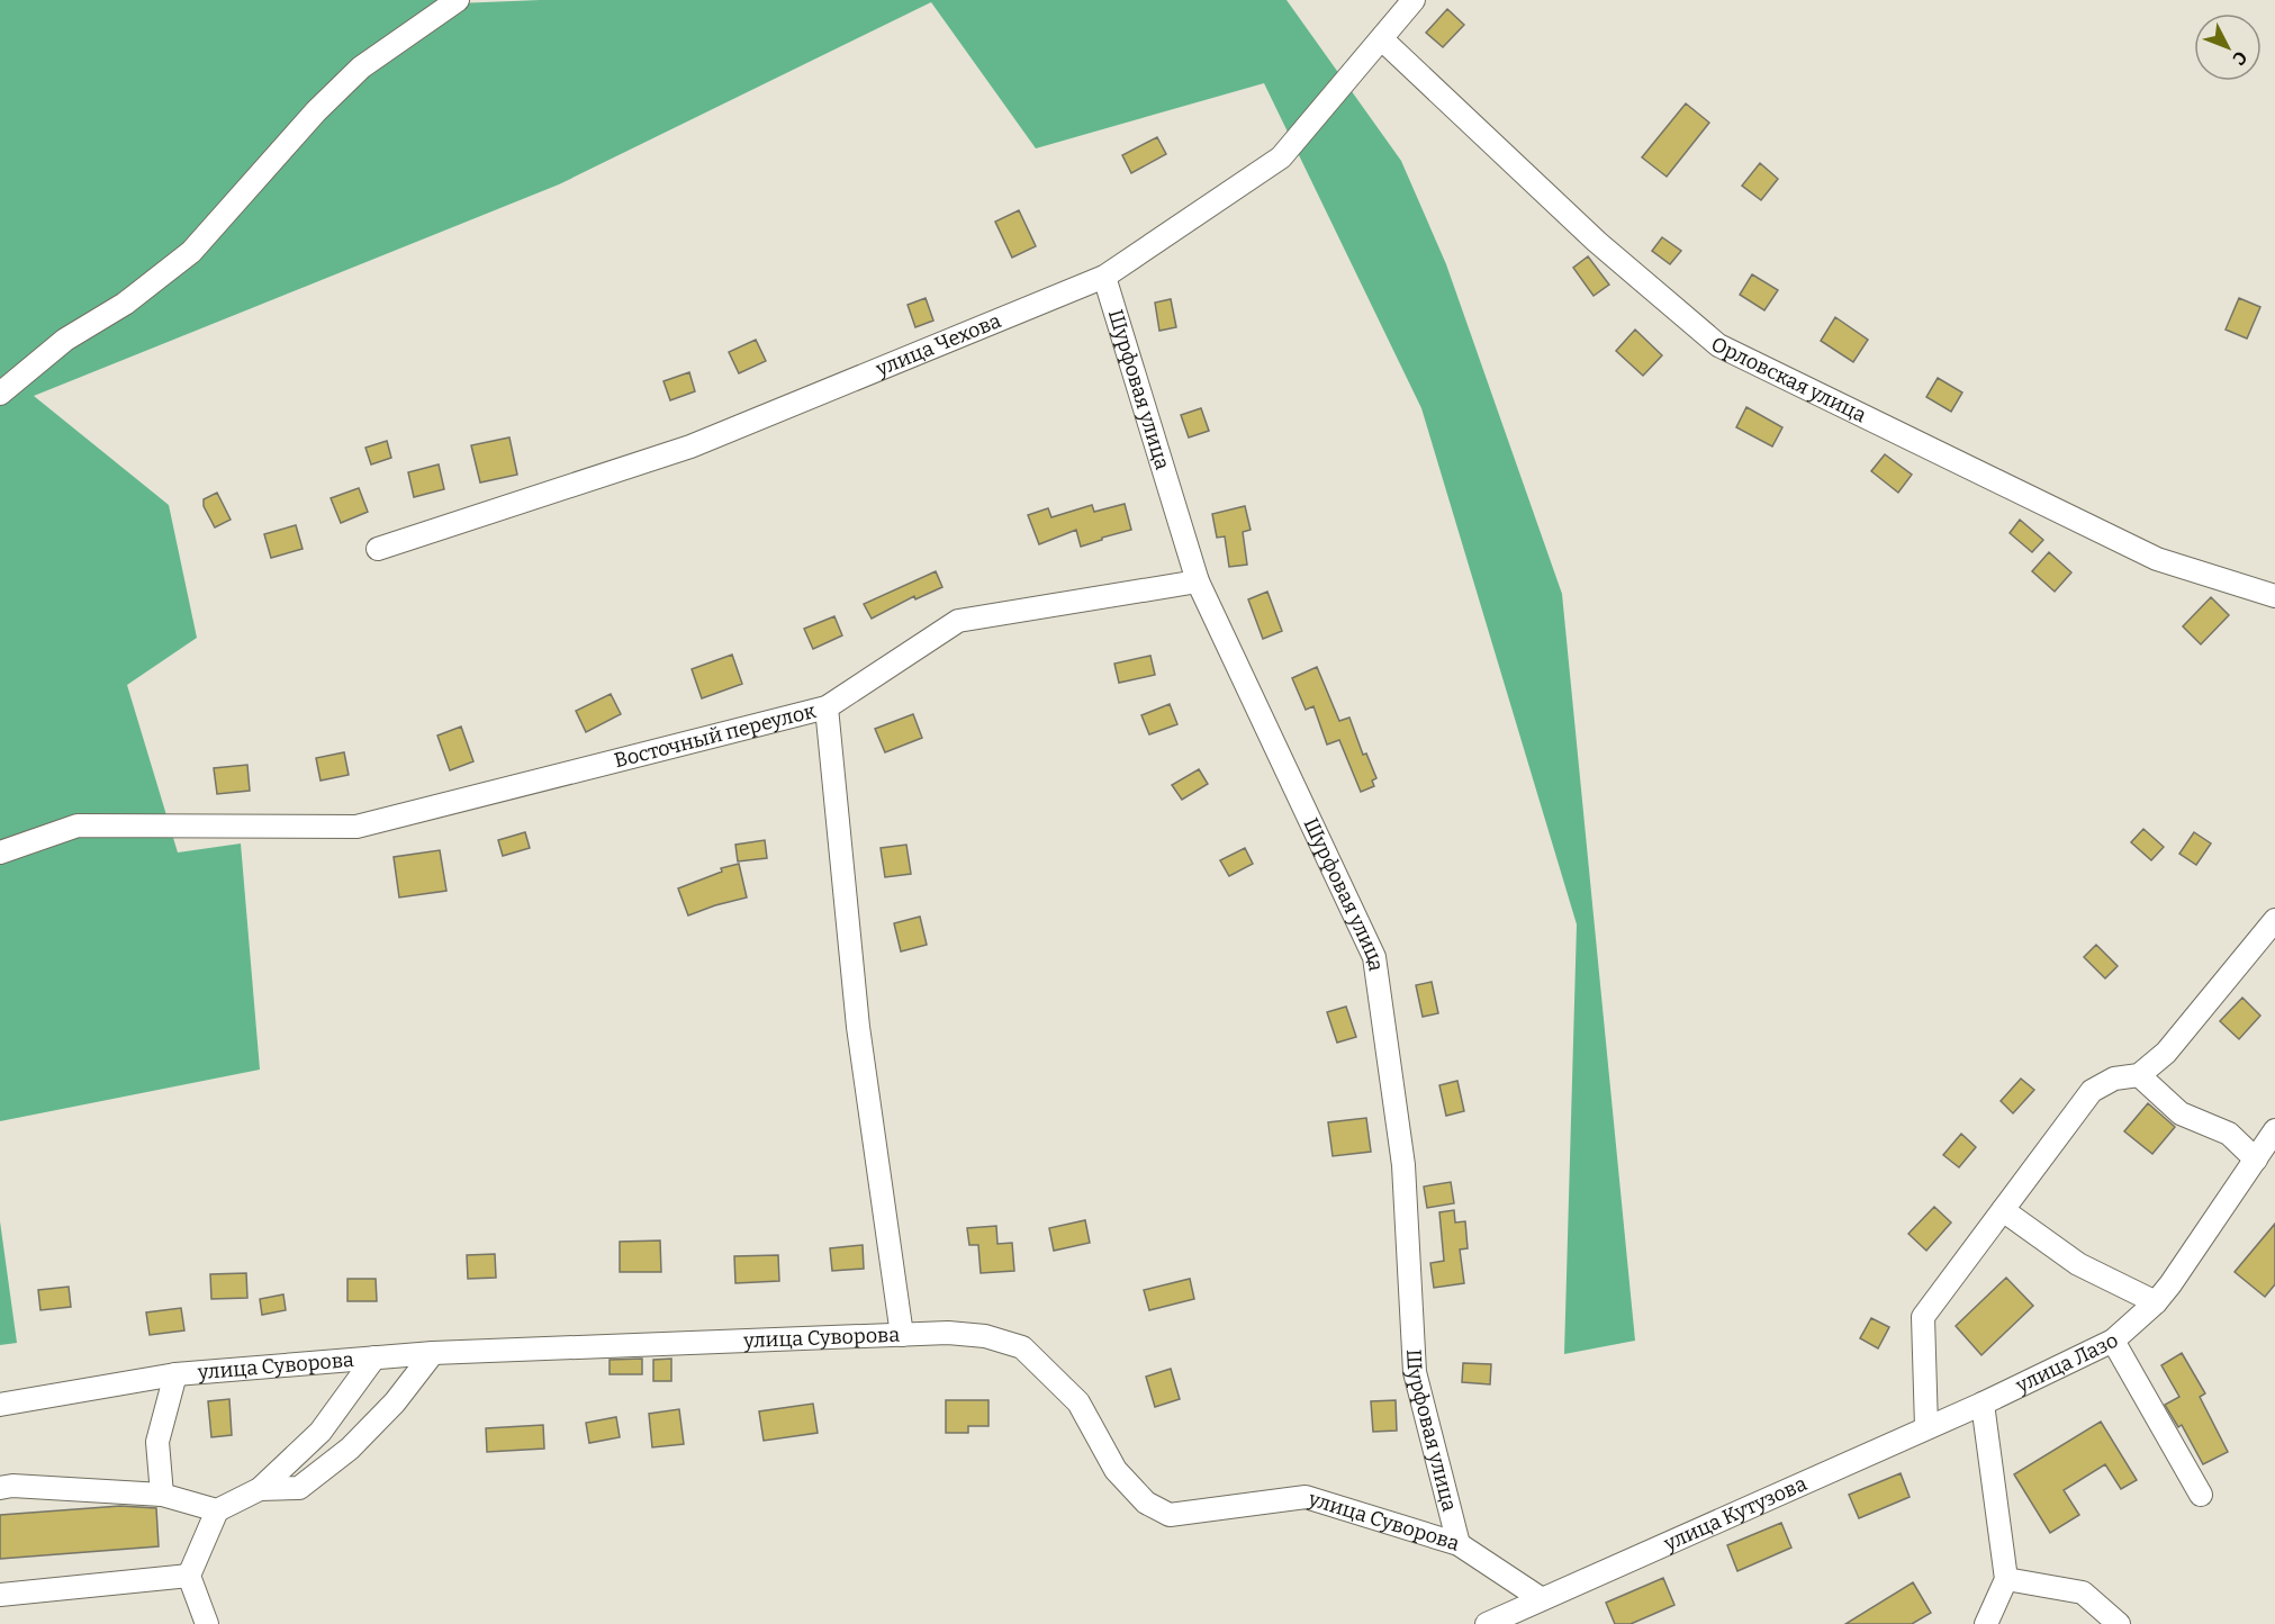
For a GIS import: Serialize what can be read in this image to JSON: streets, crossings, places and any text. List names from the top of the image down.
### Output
{
  "streets": {
    "street": [
      "улица Чехова",
      "Орловская улица",
      "Шурфовая улица",
      "Восточный переулок",
      "улица Суворова",
      "улица Лазо",
      "улица Кутузова"
    ]
  },
  "crossings": [
    ["улица Чехова", "Орловская улица"],
    ["улица Чехова", "Шурфовая улица"],
    ["Шурфовая улица", "Восточный переулок"],
    ["Шурфовая улица", "улица Суворова"],
    ["улица Суворова", "улица Кутузова"],
    ["улица Лазо", "улица Кутузова"]
  ],
  "north": "bottom right"
}
